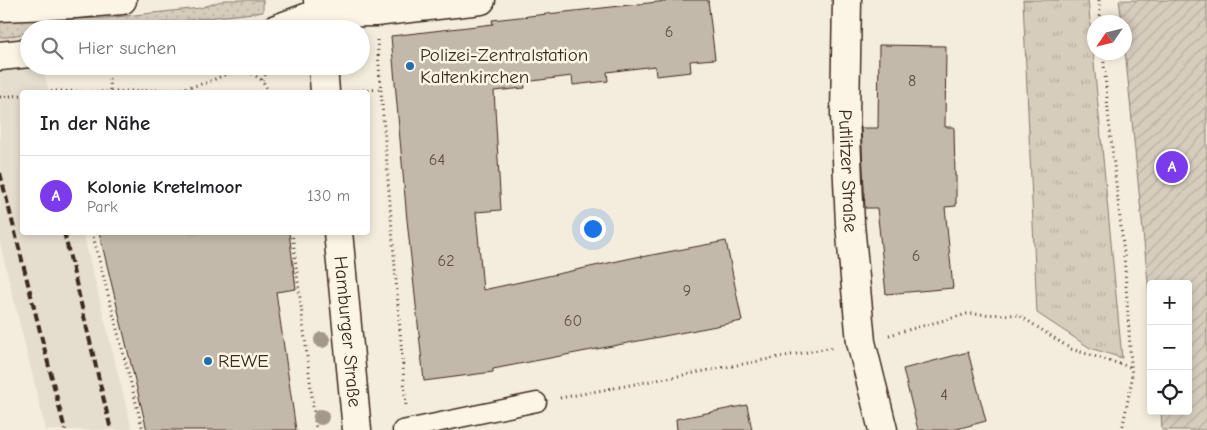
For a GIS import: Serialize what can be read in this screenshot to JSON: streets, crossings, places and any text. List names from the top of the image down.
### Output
{
  "streets": {
    "street": ["Putlitzer Straße", "Hamburger Straße"]
  },
  "places": ["Polizei-Zentralstation Kaltenkirchen", "REWE"],
  "house_numbers": [
    "6",
    "8",
    "64",
    "6",
    "62",
    "9",
    "60",
    "4"
  ],
  "north": "bottom left",
  "page": {
    "search": "Hier suchen",
    "heading": "In der Nähe",
    "pins": "A",
    "list": [
      {
        "mark": "A",
        "name": "Kolonie Kretelmoor",
        "note": "Park",
        "value": "130 m"
      }
    ],
    "map_buttons": ["+", "−"]
  }
}
